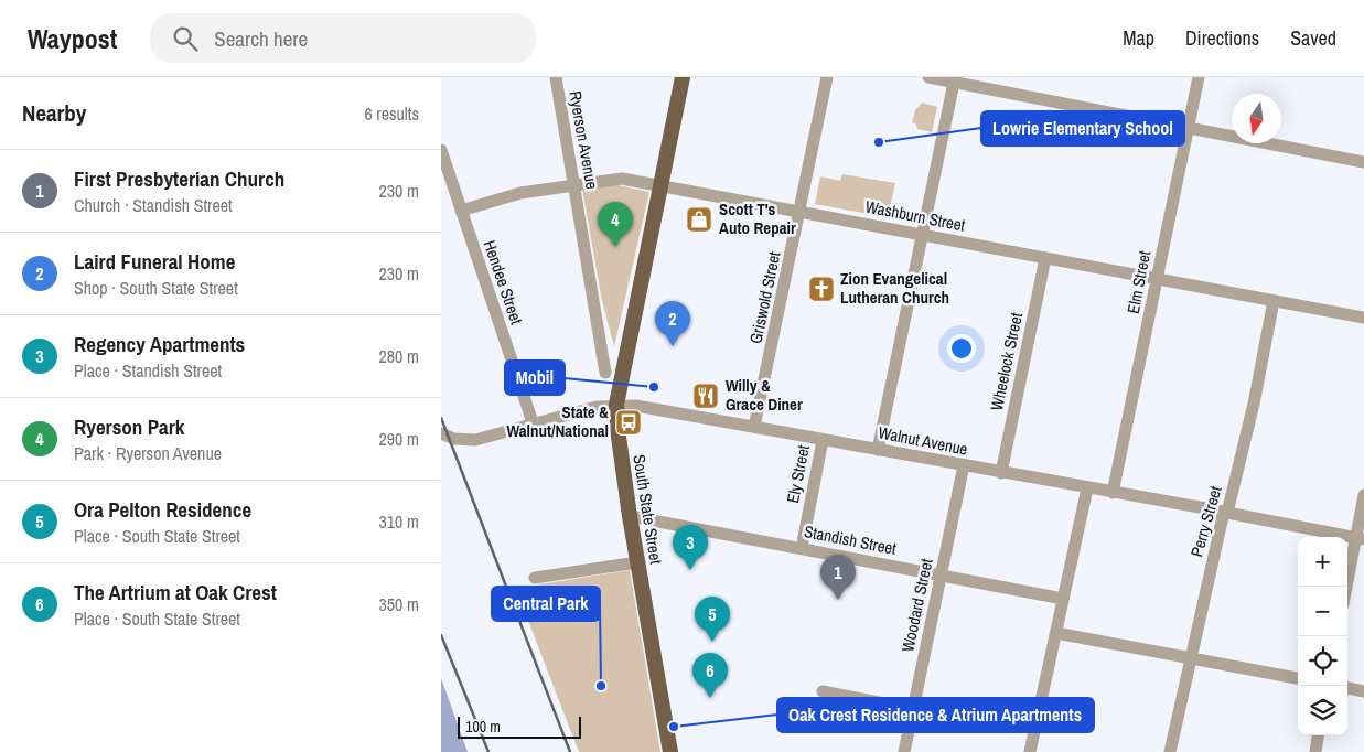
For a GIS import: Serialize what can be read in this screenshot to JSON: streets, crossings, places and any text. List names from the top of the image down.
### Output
{
  "streets": {
    "main road": ["South State Street"],
    "street": [
      "Ryerson Avenue",
      "Washburn Street",
      "Hendee Street",
      "Elm Street",
      "Griswold Street",
      "Wheelock Street",
      "Walnut Avenue",
      "Ely Street",
      "Perry Street",
      "Standish Street",
      "Woodard Street"
    ]
  },
  "crossings": [
    ["Ryerson Avenue", "Washburn Street"],
    ["Washburn Street", "Hendee Street"],
    ["Washburn Street", "Elm Street"],
    ["Washburn Street", "Griswold Street"],
    ["Washburn Street", "Wheelock Street"],
    ["Washburn Street", "South State Street"],
    ["Washburn Street", "Perry Street"],
    ["Hendee Street", "Walnut Avenue"],
    ["Elm Street", "Walnut Avenue"],
    ["Griswold Street", "Walnut Avenue"],
    ["Wheelock Street", "Walnut Avenue"],
    ["Walnut Avenue", "Ely Street"],
    ["Walnut Avenue", "South State Street"],
    ["Walnut Avenue", "Perry Street"],
    ["Walnut Avenue", "Woodard Street"],
    ["Ely Street", "Standish Street"],
    ["South State Street", "Standish Street"],
    ["Standish Street", "Woodard Street"]
  ],
  "places": {
    "other": [
      "Lowrie Elementary School",
      "Mobil",
      "Central Park",
      "Oak Crest Residence & Atrium Apartments"
    ],
    "shop": ["Scott T's Auto Repair"],
    "church": ["Zion Evangelical Lutheran Church"],
    "restaurant": ["Willy & Grace Diner"],
    "bus stop": ["State & Walnut/National"]
  },
  "scale_bar": "100 m",
  "north": "bottom",
  "page": {
    "header": "Waypost",
    "search": "Search here",
    "nav": ["Map", "Directions", "Saved"],
    "heading": ["Nearby", "6 results"],
    "list": [
      {
        "mark": "1",
        "name": "First Presbyterian Church",
        "note": "Church · Standish Street",
        "value": "230 m"
      },
      {
        "mark": "2",
        "name": "Laird Funeral Home",
        "note": "Shop · South State Street",
        "value": "230 m"
      },
      {
        "mark": "3",
        "name": "Regency Apartments",
        "note": "Place · Standish Street",
        "value": "280 m"
      },
      {
        "mark": "4",
        "name": "Ryerson Park",
        "note": "Park · Ryerson Avenue",
        "value": "290 m"
      },
      {
        "mark": "5",
        "name": "Ora Pelton Residence",
        "note": "Place · South State Street",
        "value": "310 m"
      },
      {
        "mark": "6",
        "name": "The Artrium at Oak Crest",
        "note": "Place · South State Street",
        "value": "350 m"
      }
    ],
    "pins": [
      "4",
      "2",
      "3",
      "1",
      "5",
      "6"
    ],
    "map_buttons": ["+", "−"],
    "scale": "100 m"
  }
}
